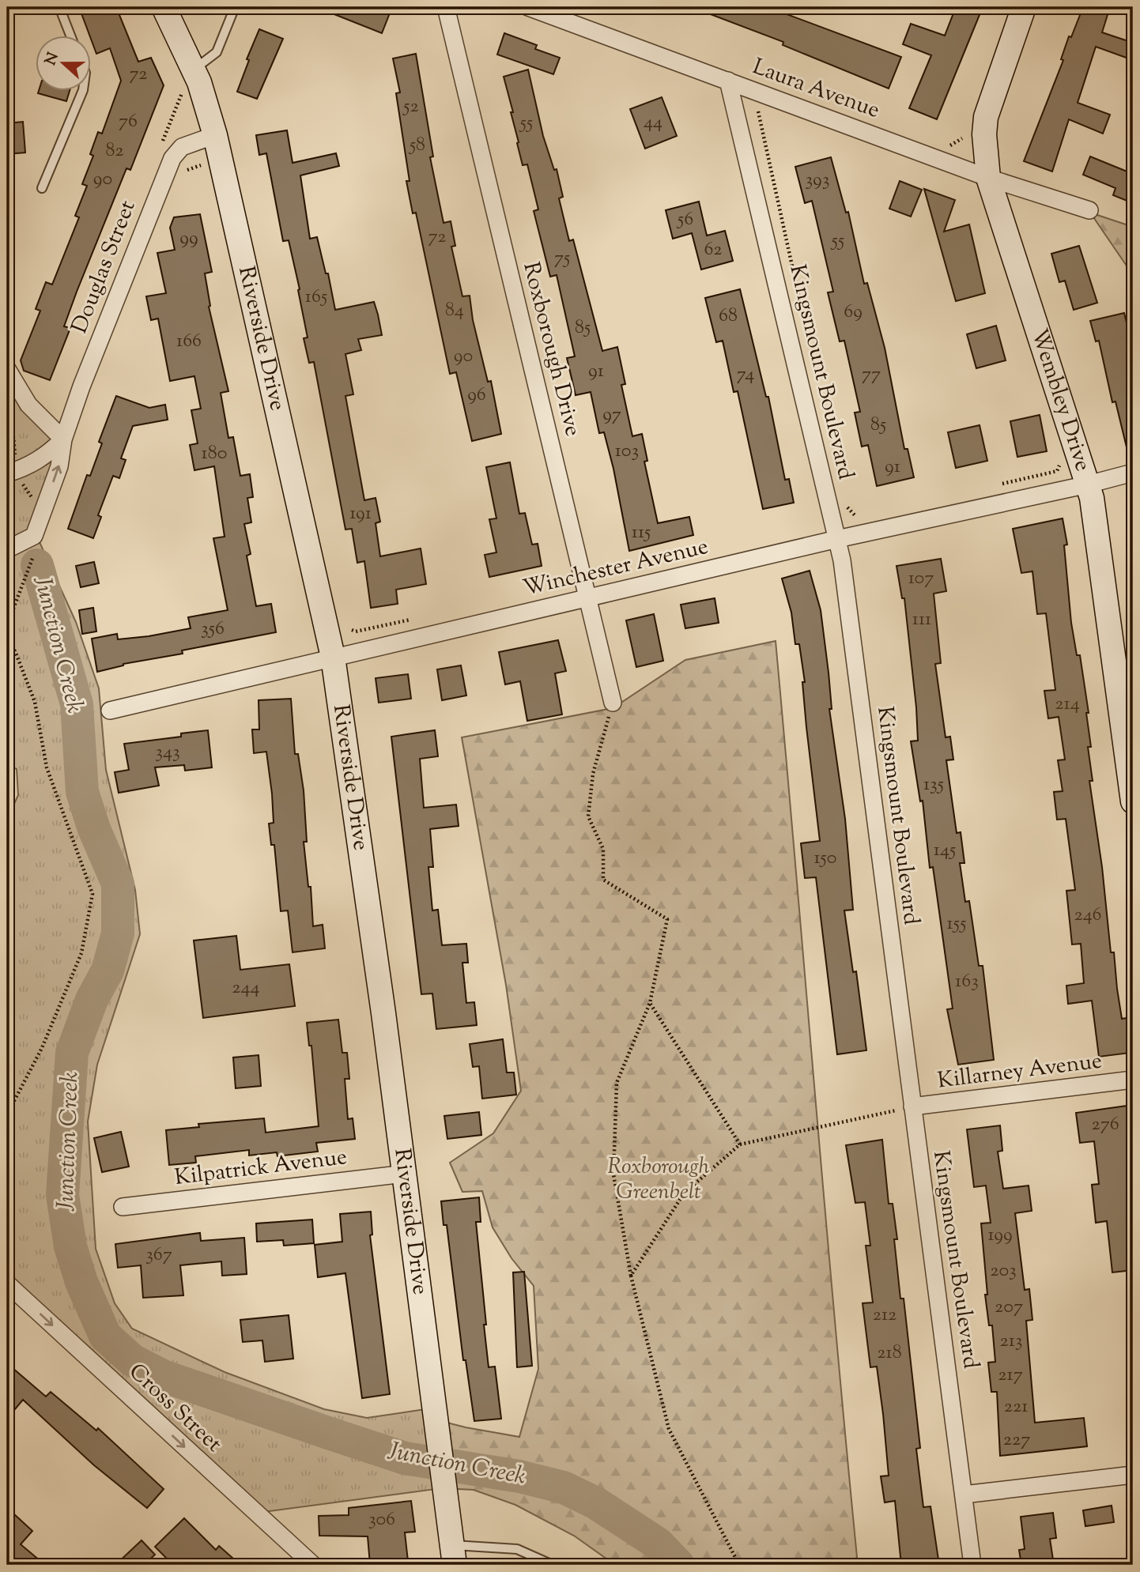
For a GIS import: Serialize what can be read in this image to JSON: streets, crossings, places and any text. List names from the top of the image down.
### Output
{
  "streets": {
    "street": [
      "Laura Avenue",
      "Douglas Street",
      "Riverside Drive",
      "Roxborough Drive",
      "Kingsmount Boulevard",
      "Wembley Drive",
      "Winchester Avenue",
      "Killarney Avenue",
      "Kilpatrick Avenue",
      "Cross Street"
    ]
  },
  "crossings": [
    ["Laura Avenue", "Kingsmount Boulevard"],
    ["Laura Avenue", "Wembley Drive"],
    ["Douglas Street", "Riverside Drive"],
    ["Riverside Drive", "Winchester Avenue"],
    ["Riverside Drive", "Kilpatrick Avenue"],
    ["Roxborough Drive", "Winchester Avenue"],
    ["Kingsmount Boulevard", "Winchester Avenue"],
    ["Kingsmount Boulevard", "Killarney Avenue"],
    ["Wembley Drive", "Winchester Avenue"]
  ],
  "one_way": ["Cross Street"],
  "water": ["Junction Creek"],
  "parks": ["Roxborough Greenbelt"],
  "house_numbers": [
    "72",
    "52",
    "76",
    "44",
    "55",
    "58",
    "82",
    "90",
    "393",
    "56",
    "72",
    "99",
    "55",
    "62",
    "75",
    "165",
    "84",
    "69",
    "68",
    "85",
    "166",
    "90",
    "91",
    "74",
    "77",
    "96",
    "97",
    "85",
    "103",
    "180",
    "91",
    "191",
    "115",
    "107",
    "111",
    "356",
    "214",
    "343",
    "135",
    "145",
    "150",
    "246",
    "155",
    "163",
    "244",
    "276",
    "199",
    "367",
    "203",
    "207",
    "212",
    "213",
    "218",
    "217",
    "221",
    "227",
    "306"
  ],
  "north": "left"
}
